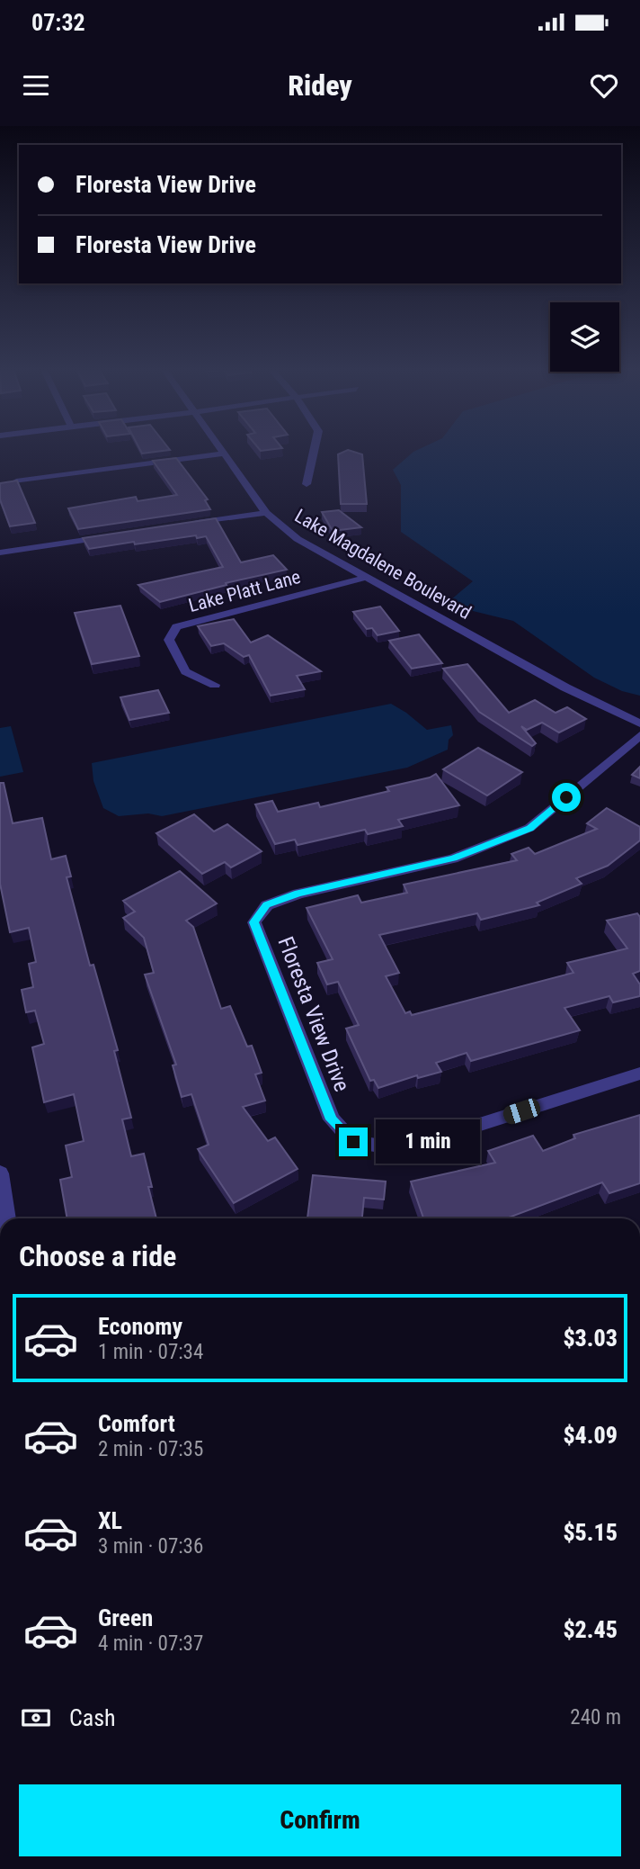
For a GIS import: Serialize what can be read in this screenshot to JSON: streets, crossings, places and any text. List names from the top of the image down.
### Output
{
  "streets": {
    "street": ["Lake Magdalene Boulevard", "Lake Platt Lane", "Floresta View Drive"]
  },
  "crossings": [
    ["Lake Magdalene Boulevard", "Lake Platt Lane"]
  ],
  "page": {
    "status": "07:32",
    "header": "Ridey",
    "banner": ["Floresta View Drive", "Floresta View Drive"],
    "bubble": "1 min",
    "heading": "Choose a ride",
    "list": [
      {
        "name": "Economy",
        "note": "1 min · 07:34",
        "value": "$3.03"
      },
      {
        "name": "Comfort",
        "note": "2 min · 07:35",
        "value": "$4.09"
      },
      {
        "name": "XL",
        "note": "3 min · 07:36",
        "value": "$5.15"
      },
      {
        "name": "Green",
        "note": "4 min · 07:37",
        "value": "$2.45"
      }
    ],
    "pay": ["Cash", "240 m"],
    "buttons": "Confirm"
  }
}
